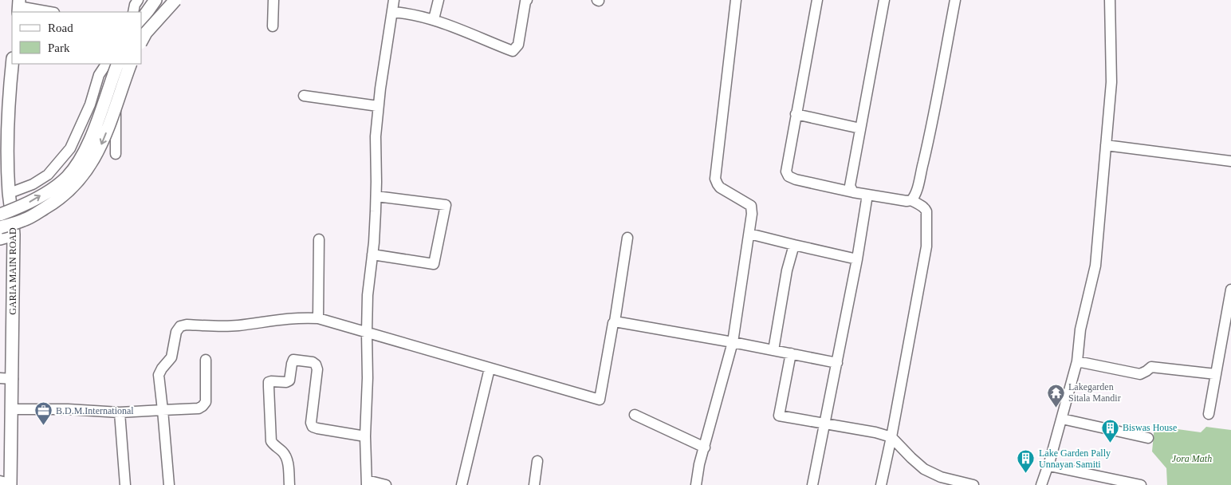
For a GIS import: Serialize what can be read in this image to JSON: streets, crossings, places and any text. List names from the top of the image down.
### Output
{
  "streets": {
    "main road": ["GARIA MAIN ROAD"]
  },
  "parks": ["Jora Math"],
  "places": {
    "temple": ["Lakegarden Sitala Mandir"],
    "office": ["B.D.M.International"],
    "building": ["Biswas House", "Lake Garden Pally Unnayan Samiti"]
  },
  "legend": ["Road", "Park"]
}
